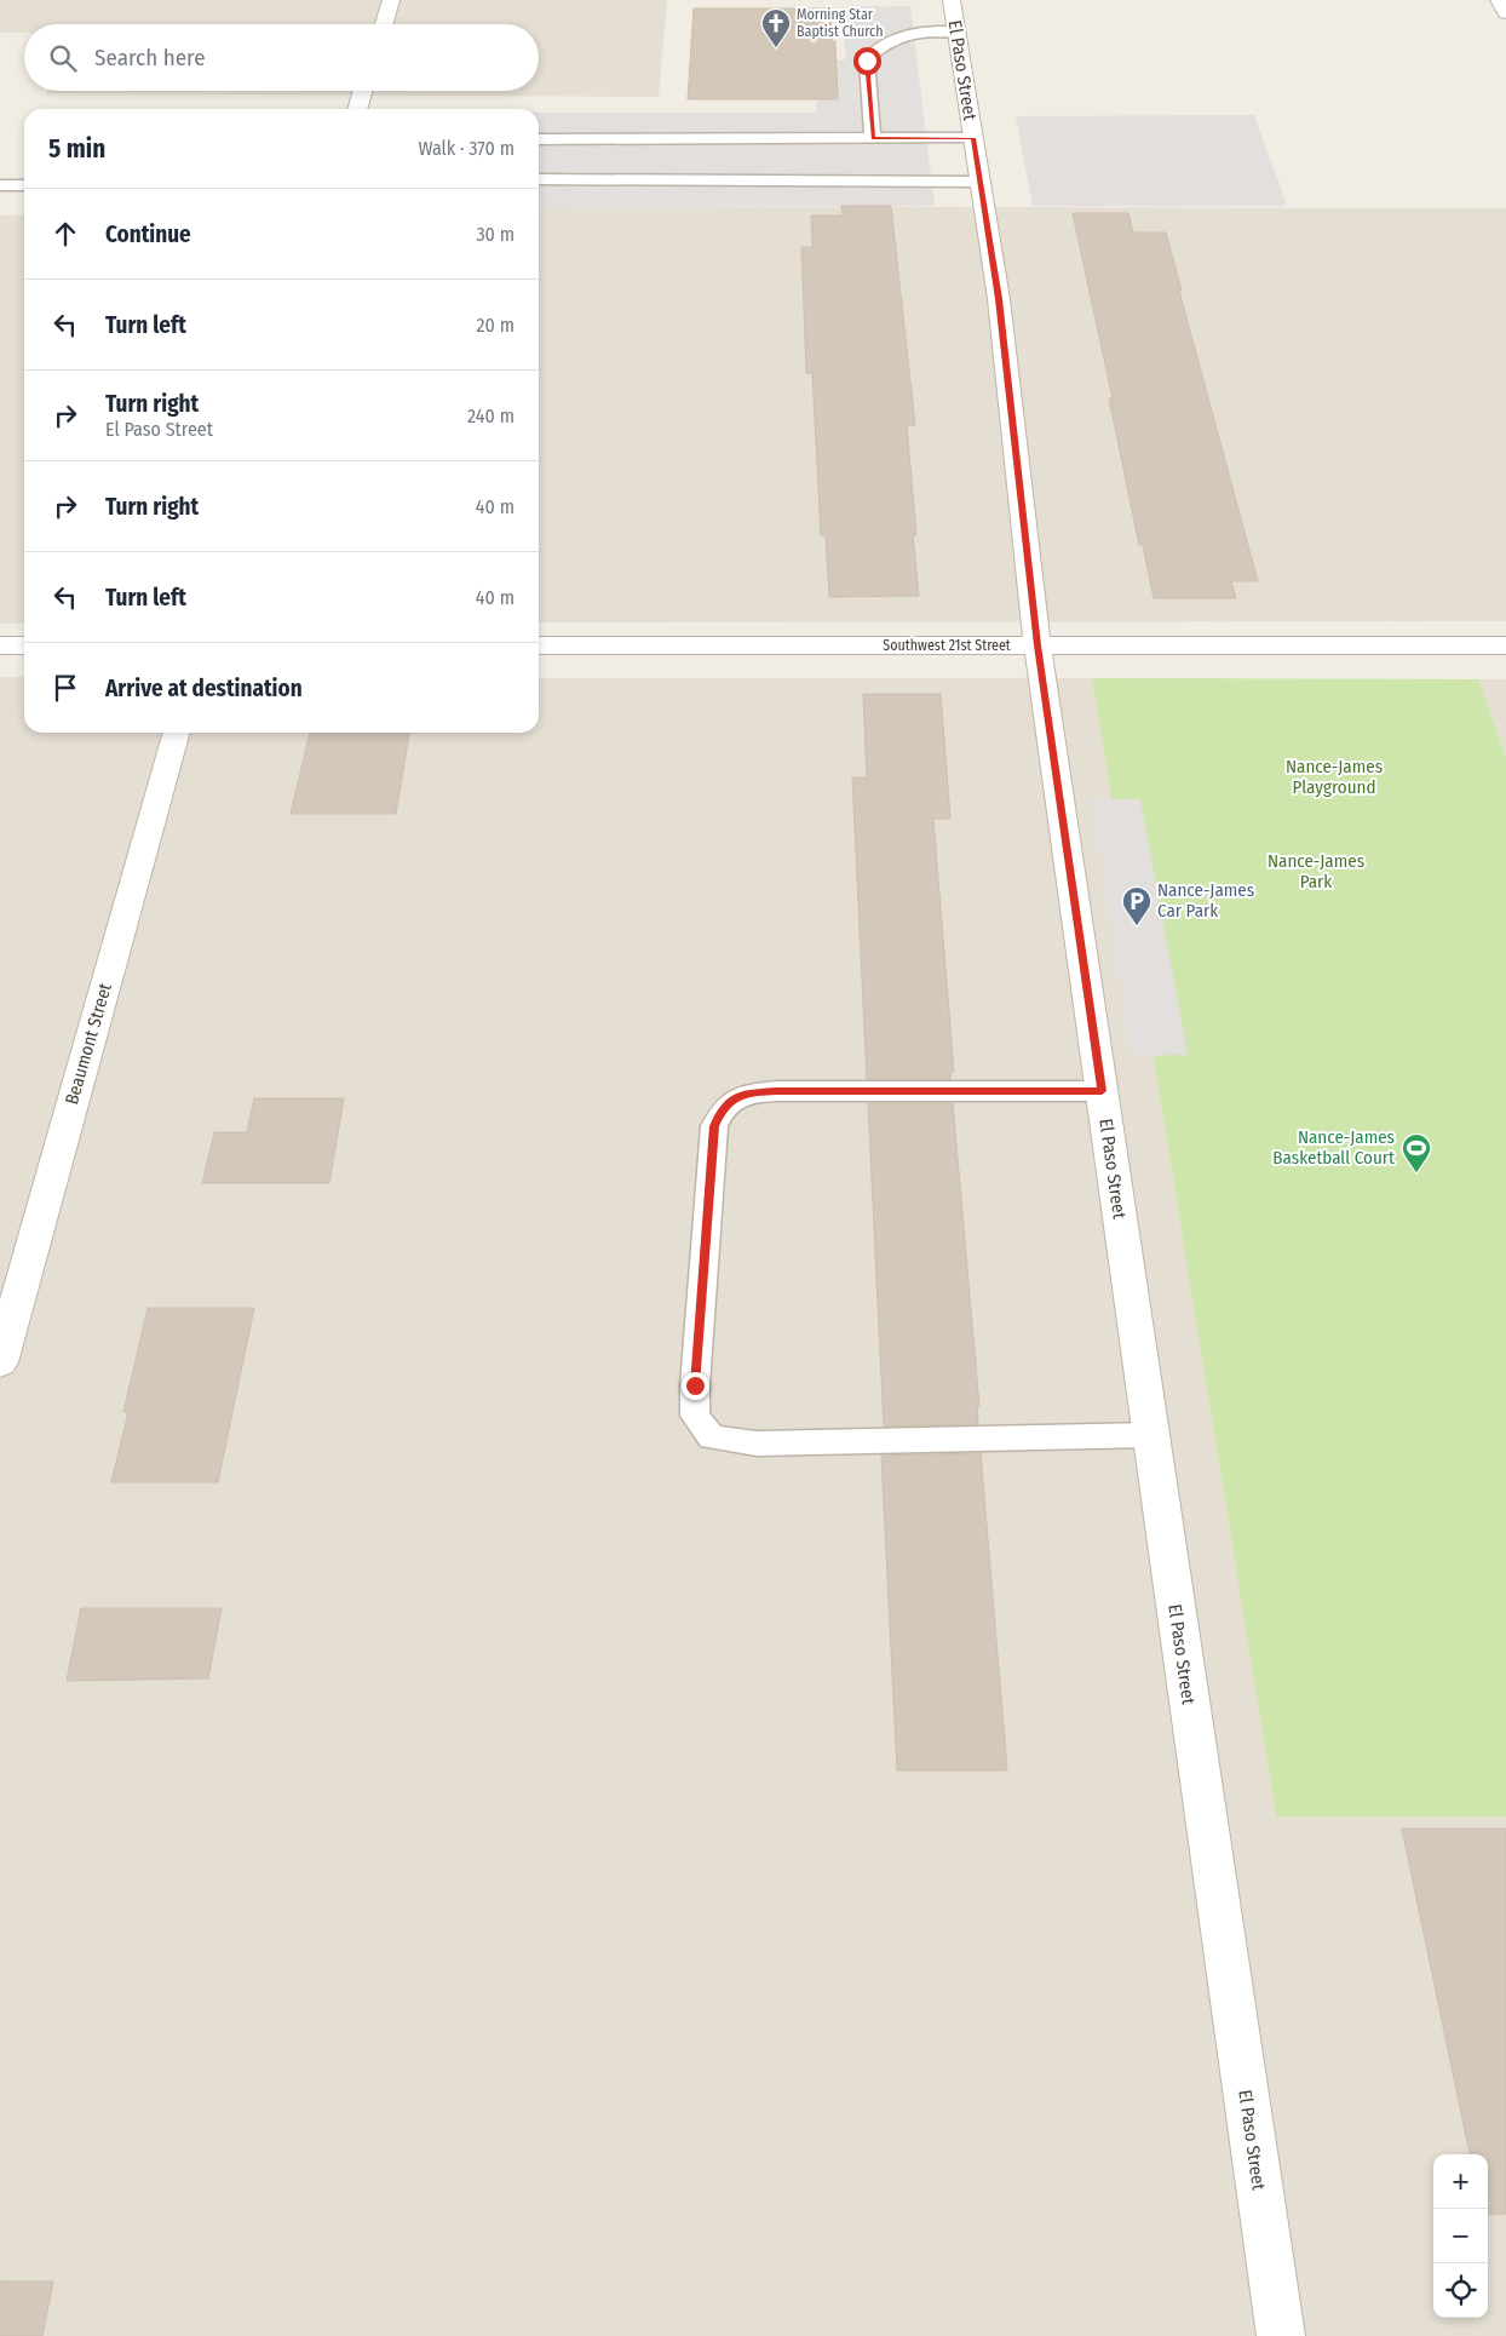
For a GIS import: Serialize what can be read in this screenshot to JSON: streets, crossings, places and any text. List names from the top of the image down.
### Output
{
  "streets": {
    "street": ["El Paso Street", "Southwest 21st Street", "Beaumont Street"]
  },
  "crossings": [
    ["El Paso Street", "Southwest 21st Street"]
  ],
  "parks": ["Nance-James Playground", "Nance-James Park"],
  "places": {
    "church": ["Morning Star Baptist Church"],
    "parking": ["Nance-James Car Park"],
    "sports": ["Nance-James Basketball Court"]
  },
  "page": {
    "search": "Search here",
    "heading": ["5 min", "Walk · 370 m"],
    "list": [
      ["Continue", "30 m"],
      ["Turn left", "20 m"],
      ["Turn right", "El Paso Street", "240 m"],
      ["Turn right", "40 m"],
      ["Turn left", "40 m"],
      "Arrive at destination"
    ],
    "map_buttons": ["+", "−"]
  }
}
